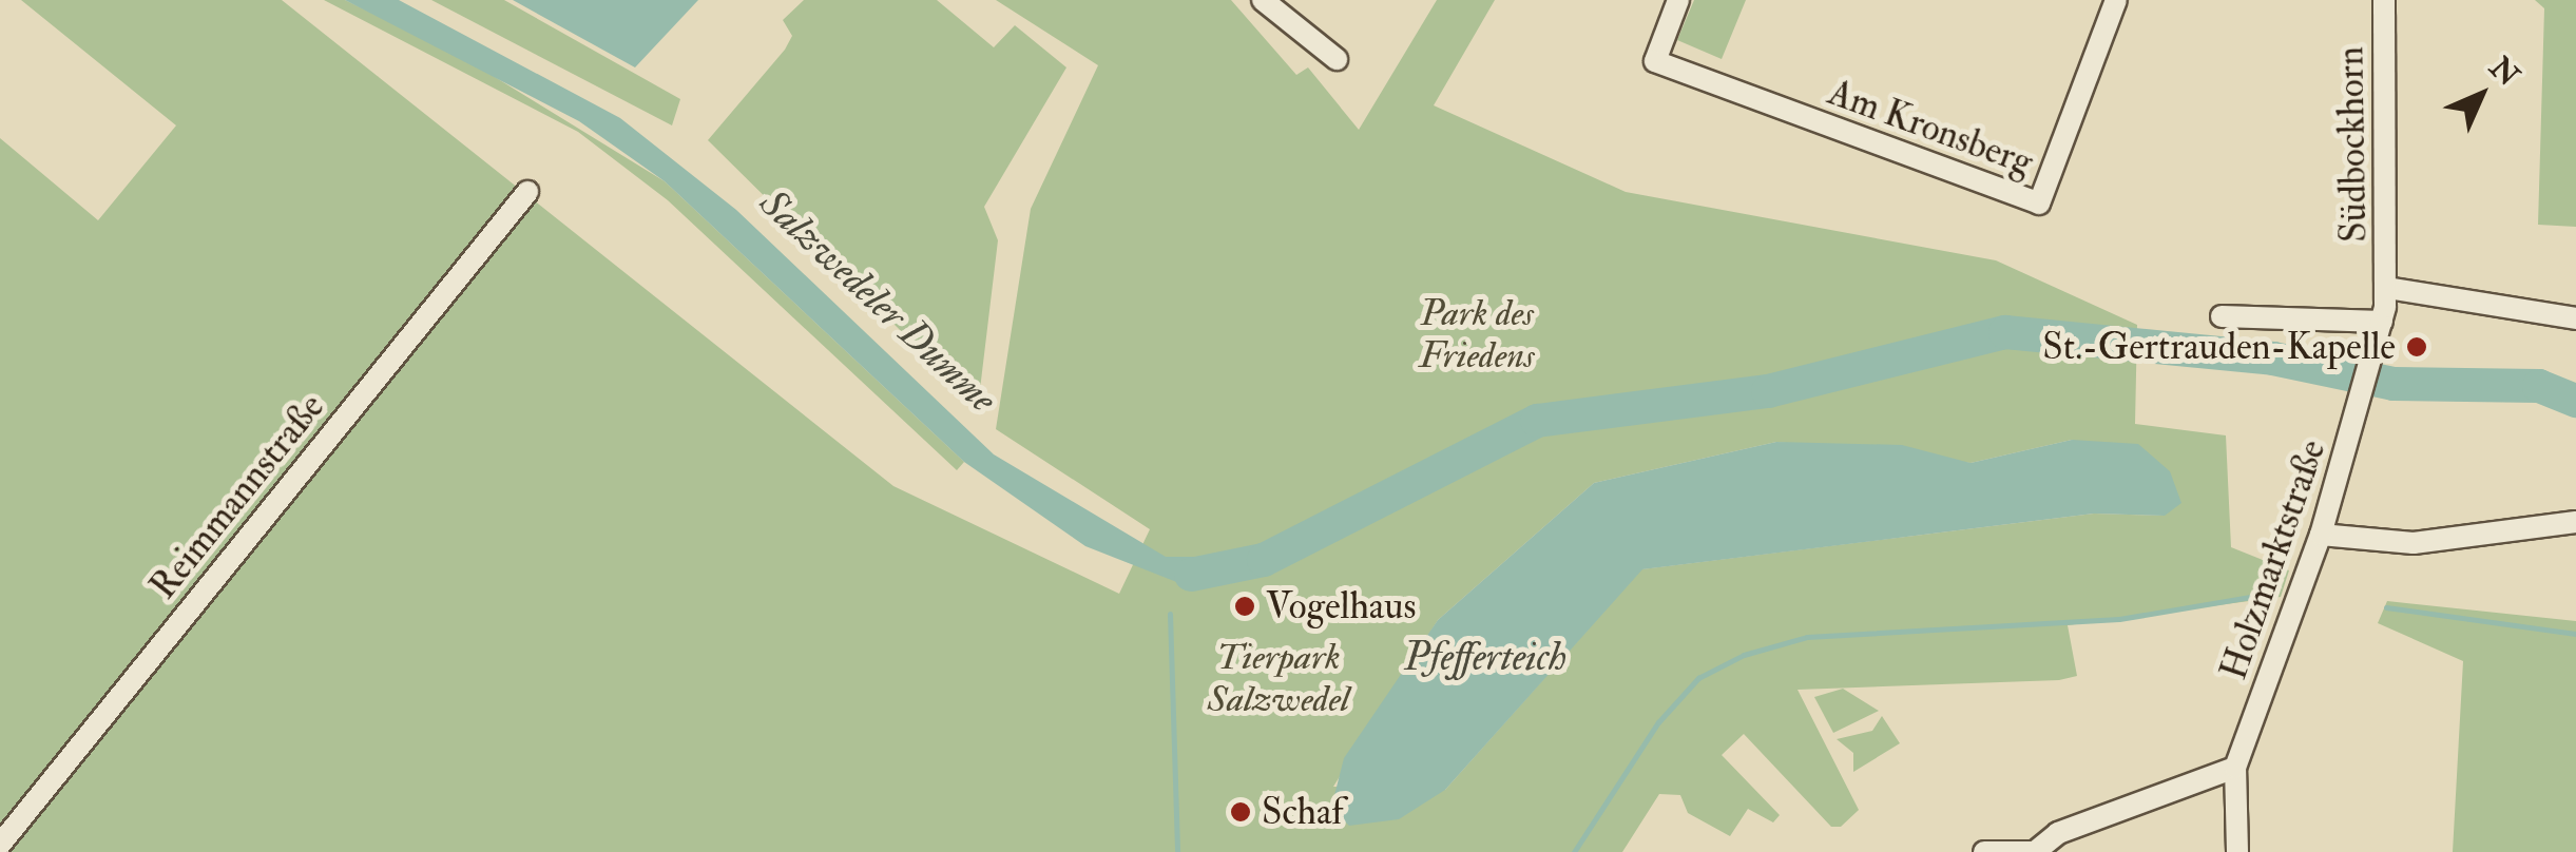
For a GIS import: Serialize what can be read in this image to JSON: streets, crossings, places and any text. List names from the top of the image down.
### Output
{
  "streets": {
    "street": [
      "Am Kronsberg",
      "Südbockhorn",
      "Reimmannstraße",
      "Holzmarktstraße"
    ]
  },
  "crossings": [
    ["Südbockhorn", "Holzmarktstraße"]
  ],
  "water": ["Salzwedeler Dumme", "Pfefferteich"],
  "parks": ["Park des Friedens", "Tierpark Salzwedel"],
  "places": ["St.-Gertrauden-Kapelle", "Vogelhaus", "Schaf"],
  "north": "top right"
}
